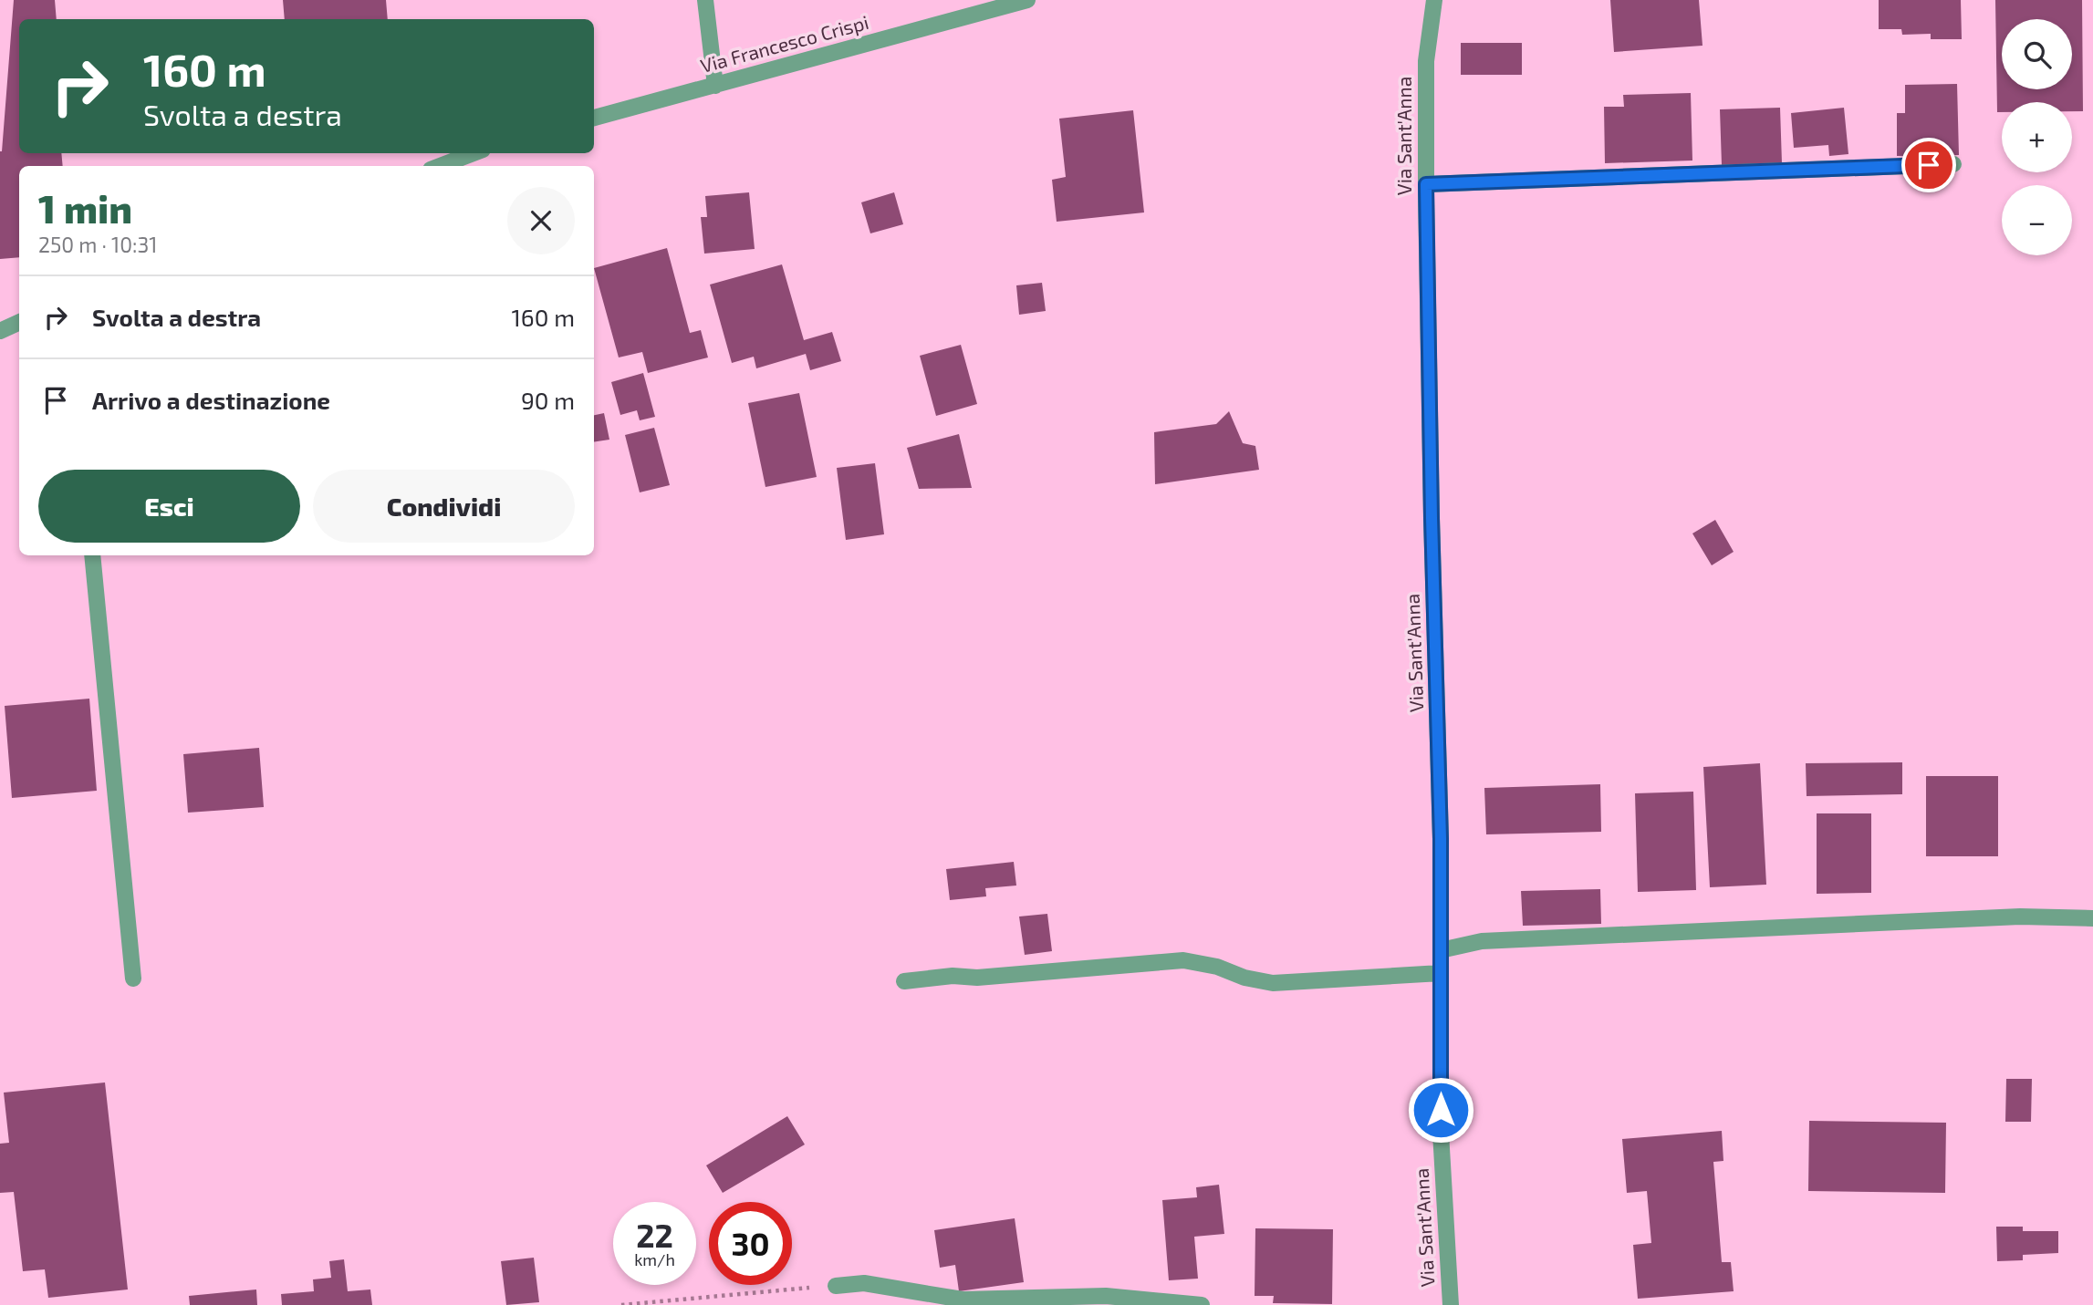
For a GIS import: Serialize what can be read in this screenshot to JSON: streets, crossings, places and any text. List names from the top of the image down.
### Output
{
  "streets": {
    "street": ["Via Francesco Crispi", "Via Sant'Anna"]
  },
  "page": {
    "map_buttons": ["+", "−"],
    "turn": ["160 m", "Svolta a destra"],
    "heading": ["1 min", "250 m · 10:31"],
    "list": [
      {
        "name": "Svolta a destra",
        "value": "160 m"
      },
      {
        "name": "Arrivo a destinazione",
        "value": "90 m"
      }
    ],
    "buttons": ["Esci", "Condividi"],
    "speed": "22 km/h",
    "limit": "30"
  }
}
